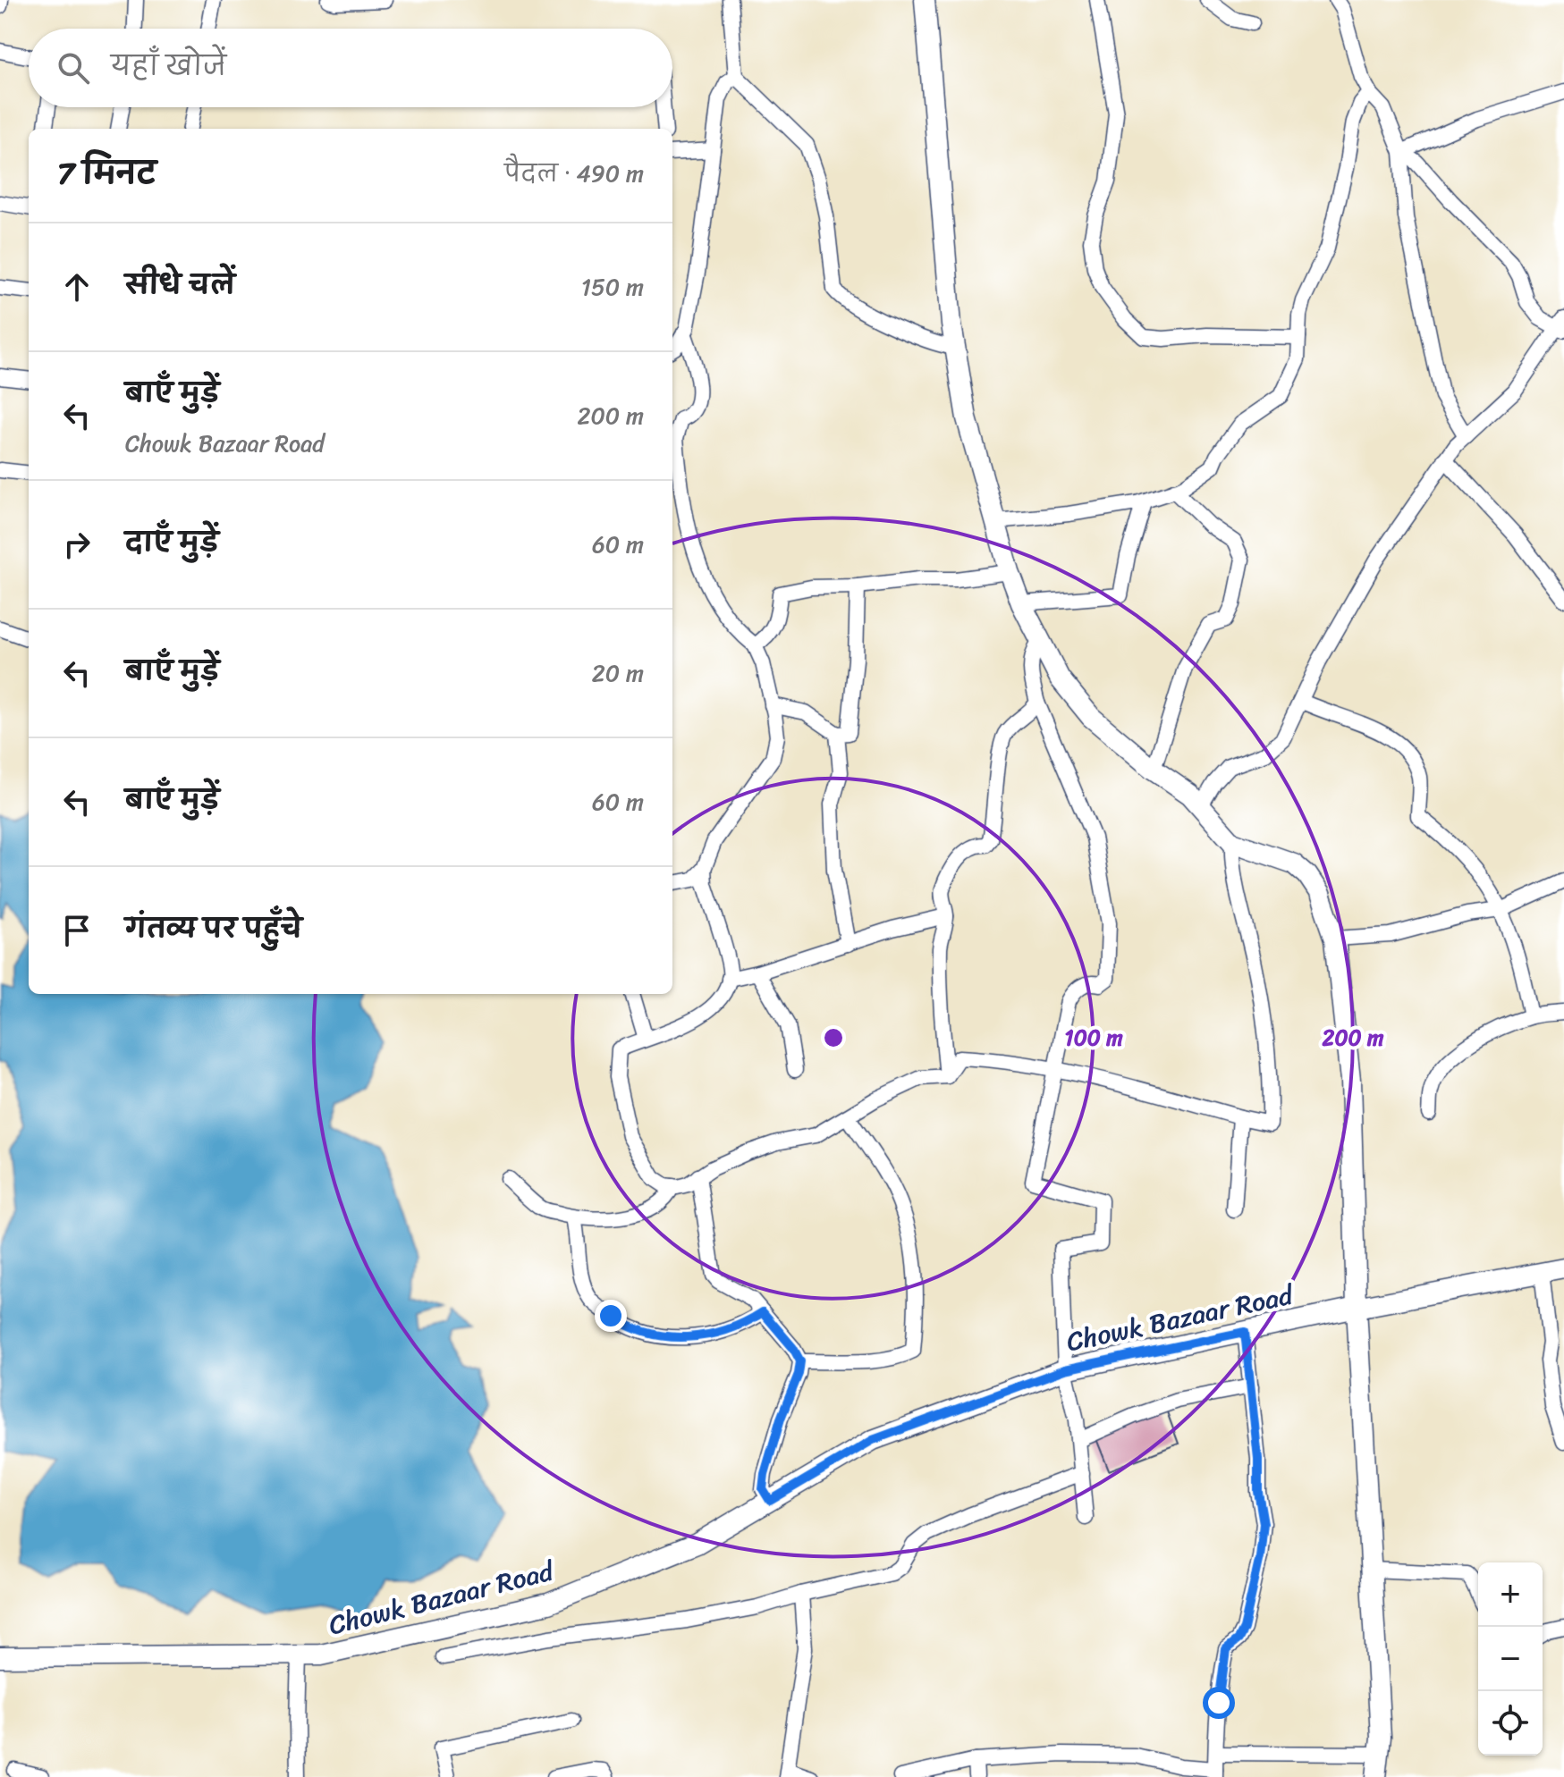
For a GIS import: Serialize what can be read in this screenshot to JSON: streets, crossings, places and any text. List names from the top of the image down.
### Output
{
  "streets": {
    "street": ["Chowk Bazaar Road"]
  },
  "page": {
    "search": "यहाँ खोजें",
    "heading": ["7 मिनट", "पैदल · 490 m"],
    "list": [
      ["सीधे चलें", "150 m"],
      ["बाएँ मुड़ें", "Chowk Bazaar Road", "200 m"],
      ["दाएँ मुड़ें", "60 m"],
      ["बाएँ मुड़ें", "20 m"],
      ["बाएँ मुड़ें", "60 m"],
      "गंतव्य पर पहुँचे"
    ],
    "map_buttons": ["+", "−"]
  },
  "rings": ["100 m", "200 m"]
}
